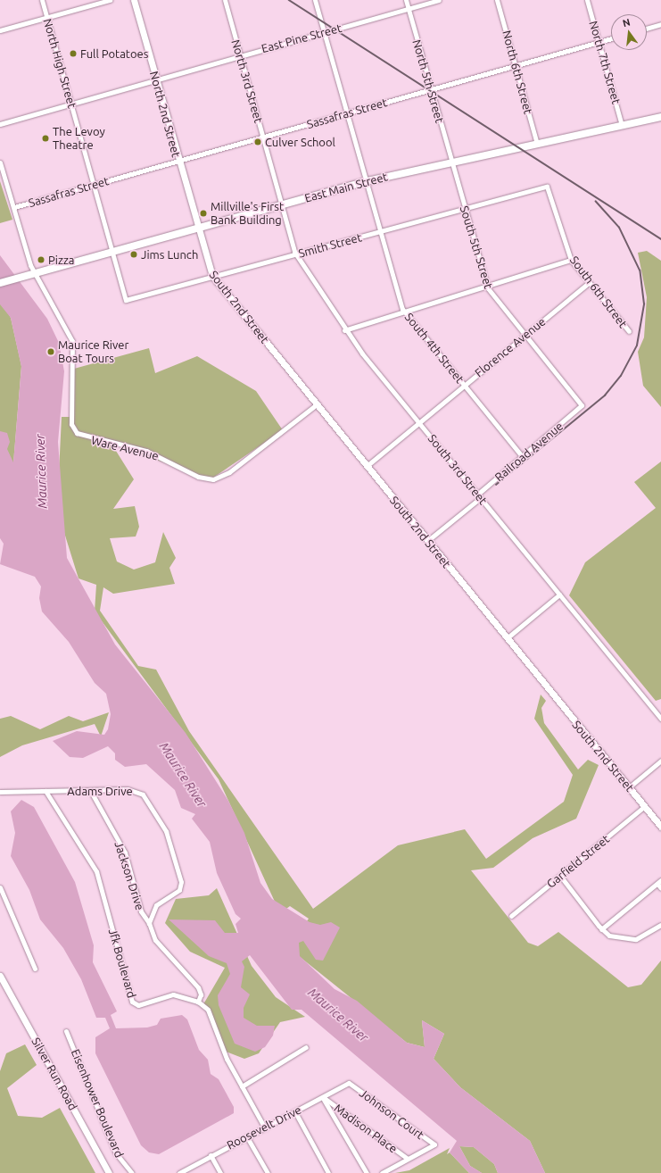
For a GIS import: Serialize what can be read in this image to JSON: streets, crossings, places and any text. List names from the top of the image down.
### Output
{
  "streets": {
    "highway": ["East Main Street"],
    "main road": ["North 2nd Street", "South 2nd Street", "Silver Run Road"],
    "street": [
      "East Pine Street",
      "North 7th Street",
      "North High Street",
      "North 6th Street",
      "North 3rd Street",
      "North 5th Street",
      "Sassafras Street",
      "Smith Street",
      "South 5th Street",
      "South 6th Street",
      "Florence Avenue",
      "South 4th Street",
      "Ware Avenue",
      "Railroad Avenue",
      "South 3rd Street",
      "Adams Drive",
      "Garfield Street",
      "Jackson Drive",
      "Jfk Boulevard",
      "Eisenhower Boulevard",
      "Johnson Court",
      "Roosevelt Drive",
      "Madison Place"
    ]
  },
  "crossings": [
    ["East Pine Street", "North High Street"],
    ["East Pine Street", "North 3rd Street"],
    ["East Pine Street", "North 5th Street"],
    ["East Pine Street", "North 2nd Street"],
    ["East Pine Street", "South 4th Street"],
    ["North 7th Street", "Sassafras Street"],
    ["North 7th Street", "East Main Street"],
    ["North High Street", "Sassafras Street"],
    ["North High Street", "East Main Street"],
    ["North High Street", "Smith Street"],
    ["North 6th Street", "Sassafras Street"],
    ["North 6th Street", "East Main Street"],
    ["North 3rd Street", "Sassafras Street"],
    ["North 3rd Street", "East Main Street"],
    ["North 3rd Street", "South 3rd Street"],
    ["North 5th Street", "Sassafras Street"],
    ["North 5th Street", "East Main Street"],
    ["North 5th Street", "South 5th Street"],
    ["Sassafras Street", "North 2nd Street"],
    ["Sassafras Street", "South 4th Street"],
    ["Sassafras Street", "Ware Avenue"],
    ["North 2nd Street", "East Main Street"],
    ["North 2nd Street", "South 2nd Street"],
    ["East Main Street", "South 5th Street"],
    ["East Main Street", "South 2nd Street"],
    ["East Main Street", "South 4th Street"],
    ["East Main Street", "Ware Avenue"],
    ["East Main Street", "South 3rd Street"],
    ["Smith Street", "South 5th Street"],
    ["Smith Street", "South 6th Street"],
    ["Smith Street", "South 2nd Street"],
    ["Smith Street", "South 4th Street"],
    ["Smith Street", "South 3rd Street"],
    ["South 5th Street", "Florence Avenue"],
    ["South 5th Street", "Railroad Avenue"],
    ["South 6th Street", "Florence Avenue"],
    ["South 2nd Street", "Florence Avenue"],
    ["South 2nd Street", "Ware Avenue"],
    ["South 2nd Street", "Railroad Avenue"],
    ["South 2nd Street", "Garfield Street"],
    ["Florence Avenue", "South 4th Street"],
    ["Florence Avenue", "South 3rd Street"],
    ["South 4th Street", "Railroad Avenue"],
    ["Railroad Avenue", "South 3rd Street"],
    ["Adams Drive", "Jackson Drive"],
    ["Adams Drive", "Jfk Boulevard"],
    ["Johnson Court", "Roosevelt Drive"],
    ["Johnson Court", "Madison Place"],
    ["Roosevelt Drive", "Madison Place"]
  ],
  "water": ["Maurice River"],
  "places": [
    "Full Potatoes",
    "The Levoy Theatre",
    "Culver School",
    "Millville's First Bank Building",
    "Jims Lunch",
    "Pizza",
    "Maurice River Boat Tours"
  ],
  "north": "top"
}
